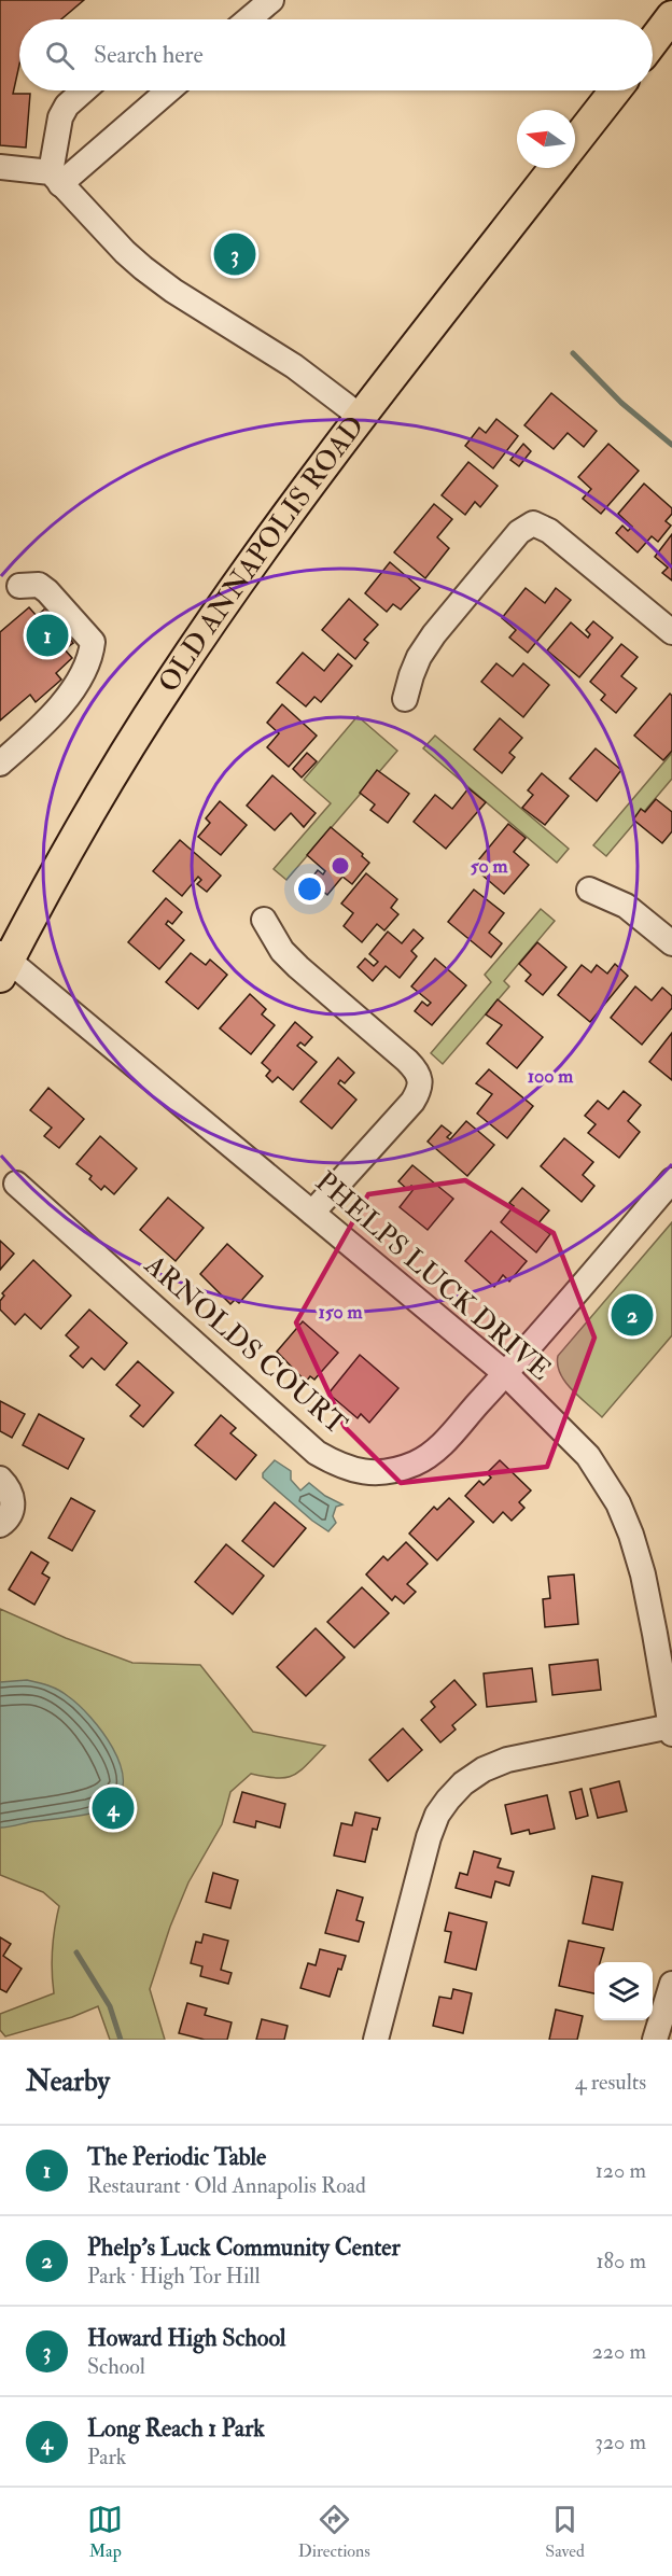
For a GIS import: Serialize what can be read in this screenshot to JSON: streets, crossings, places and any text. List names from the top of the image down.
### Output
{
  "streets": {
    "main road": ["OLD ANNAPOLIS ROAD"],
    "street": ["PHELPS LUCK DRIVE", "ARNOLDS COURT"]
  },
  "crossings": [
    ["OLD ANNAPOLIS ROAD", "PHELPS LUCK DRIVE"],
    ["PHELPS LUCK DRIVE", "ARNOLDS COURT"]
  ],
  "north": "left",
  "page": {
    "search": "Search here",
    "pins": [
      "3",
      "1",
      "2",
      "4"
    ],
    "heading": ["Nearby", "4 results"],
    "list": [
      {
        "mark": "1",
        "name": "The Periodic Table",
        "note": "Restaurant · Old Annapolis Road",
        "value": "120 m"
      },
      {
        "mark": "2",
        "name": "Phelp's Luck Community Center",
        "note": "Park · High Tor Hill",
        "value": "180 m"
      },
      {
        "mark": "3",
        "name": "Howard High School",
        "note": "School",
        "value": "220 m"
      },
      {
        "mark": "4",
        "name": "Long Reach 1 Park",
        "note": "Park",
        "value": "320 m"
      }
    ],
    "nav": ["Map", "Directions", "Saved"]
  },
  "rings": ["50 m", "100 m", "150 m"]
}
